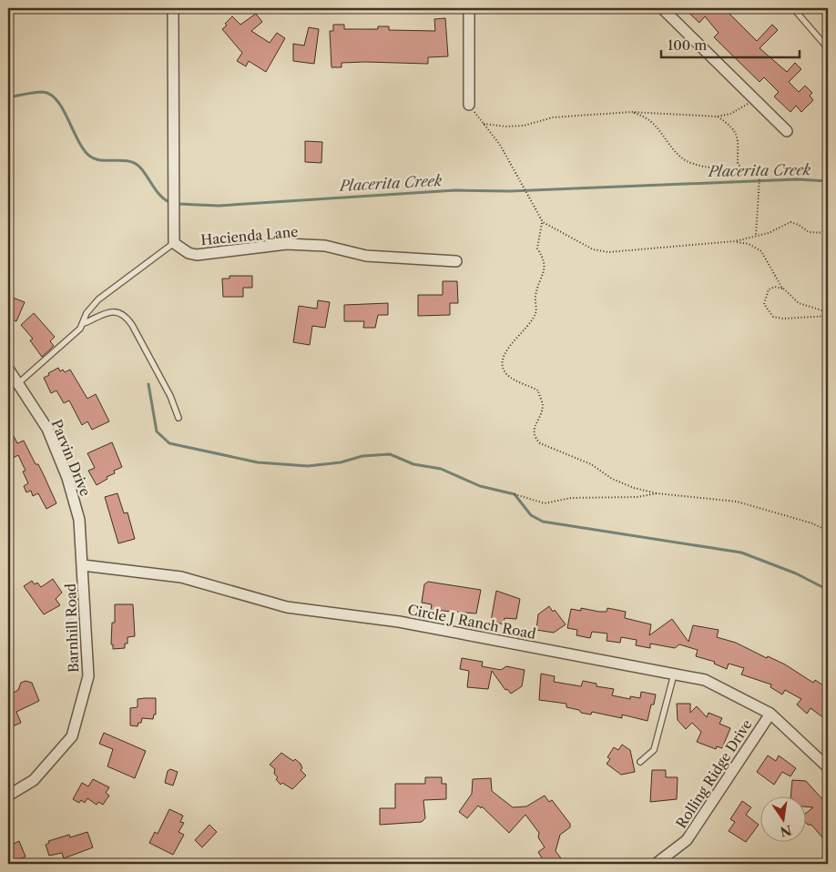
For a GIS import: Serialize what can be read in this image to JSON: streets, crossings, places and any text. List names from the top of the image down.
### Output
{
  "streets": {
    "street": [
      "Hacienda Lane",
      "Parvin Drive",
      "Circle J Ranch Road",
      "Barnhill Road",
      "Rolling Ridge Drive"
    ]
  },
  "crossings": [
    ["Parvin Drive", "Circle J Ranch Road"],
    ["Parvin Drive", "Barnhill Road"],
    ["Circle J Ranch Road", "Barnhill Road"],
    ["Circle J Ranch Road", "Rolling Ridge Drive"]
  ],
  "water": ["Placerita Creek"],
  "scale_bar": "100 m",
  "north": "bottom"
}
